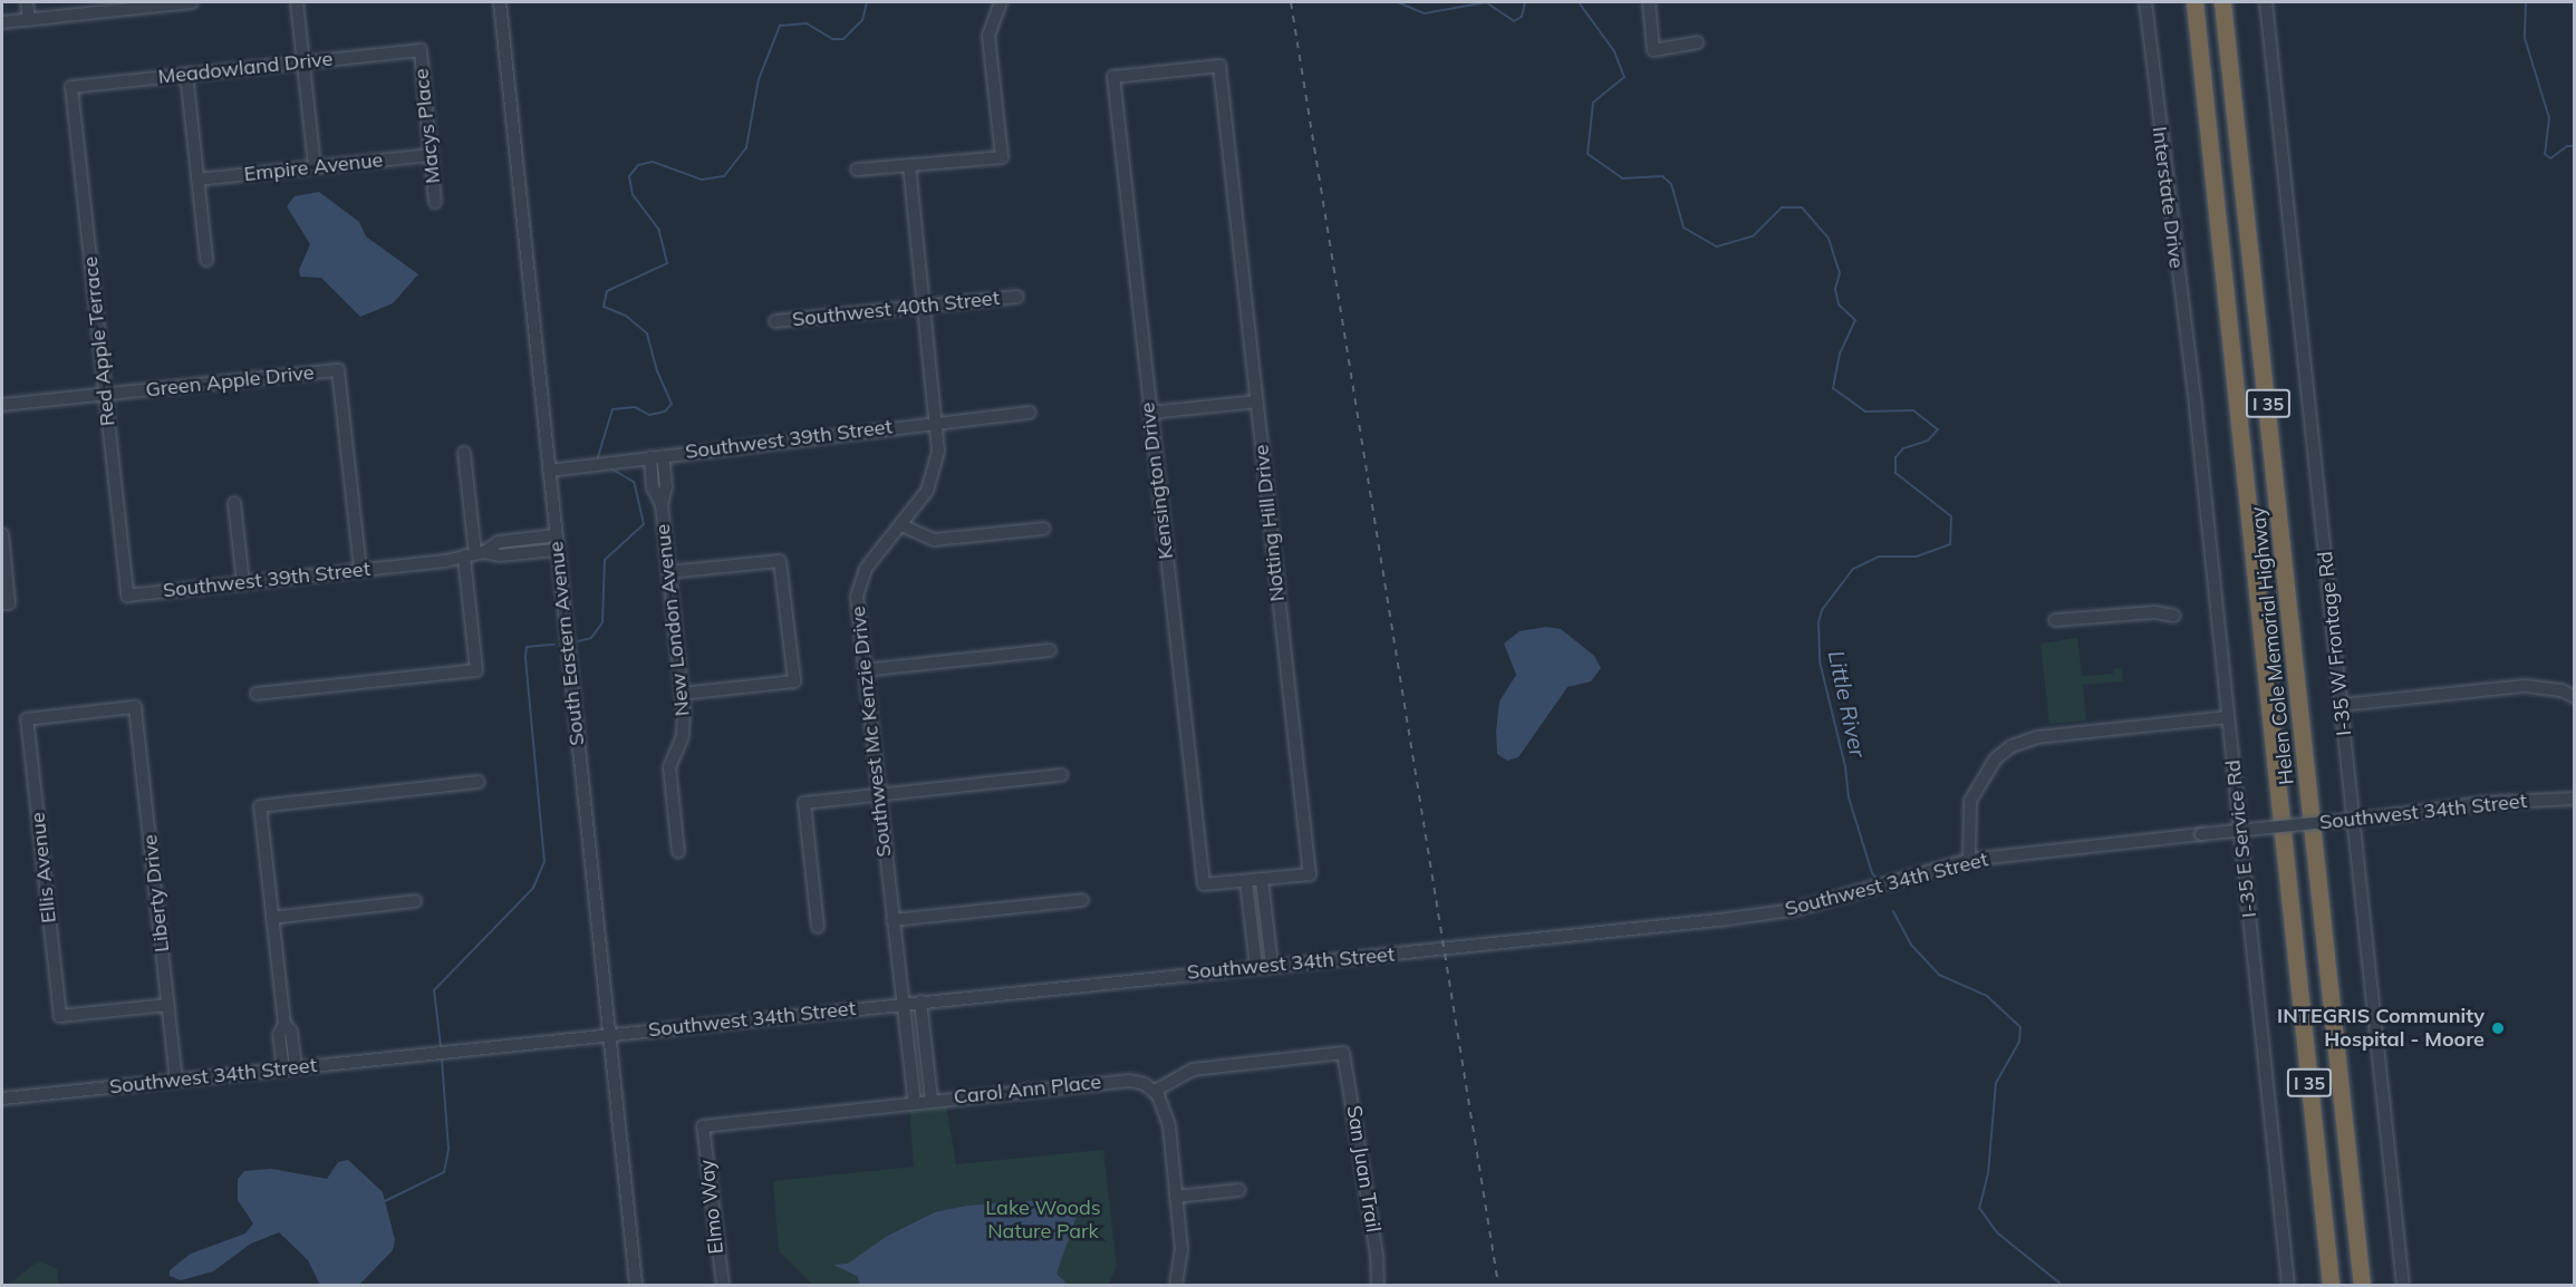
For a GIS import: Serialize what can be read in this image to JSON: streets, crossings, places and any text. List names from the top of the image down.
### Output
{
  "streets": {
    "highway": ["I 35", "Helen Cole Memorial Highway"],
    "street": [
      "Meadowland Drive",
      "Macys Place",
      "Empire Avenue",
      "Interstate Drive",
      "Southwest 40th Street",
      "Red Apple Terrace",
      "Green Apple Drive",
      "Southwest 39th Street",
      "Kensington Drive",
      "Notting Hill Drive",
      "New London Avenue",
      "South Eastern Avenue",
      "I-35 W Frontage Rd",
      "Southwest Mc Kenzie Drive",
      "Southwest 34th Street",
      "I-35 E Service Rd",
      "Ellis Avenue",
      "Liberty Drive",
      "Carol Ann Place",
      "San Juan Trail",
      "Elmo Way"
    ]
  },
  "crossings": [
    ["Meadowland Drive", "Macys Place"],
    ["Meadowland Drive", "Red Apple Terrace"],
    ["Macys Place", "Empire Avenue"],
    ["Interstate Drive", "I-35 E Service Rd"],
    ["Southwest 40th Street", "Southwest Mc Kenzie Drive"],
    ["Red Apple Terrace", "Green Apple Drive"],
    ["Red Apple Terrace", "Southwest 39th Street"],
    ["Green Apple Drive", "Southwest 39th Street"],
    ["Southwest 39th Street", "New London Avenue"],
    ["Southwest 39th Street", "South Eastern Avenue"],
    ["Southwest 39th Street", "Southwest Mc Kenzie Drive"],
    ["Kensington Drive", "Notting Hill Drive"],
    ["South Eastern Avenue", "Southwest 34th Street"],
    ["Southwest Mc Kenzie Drive", "Southwest 34th Street"],
    ["Southwest Mc Kenzie Drive", "Carol Ann Place"],
    ["Southwest 34th Street", "Liberty Drive"],
    ["Ellis Avenue", "Liberty Drive"],
    ["Carol Ann Place", "San Juan Trail"],
    ["Carol Ann Place", "Elmo Way"]
  ],
  "water": ["Little River"],
  "parks": ["Lake Woods Nature Park"],
  "places": ["INTEGRIS Community Hospital - Moore"]
}
